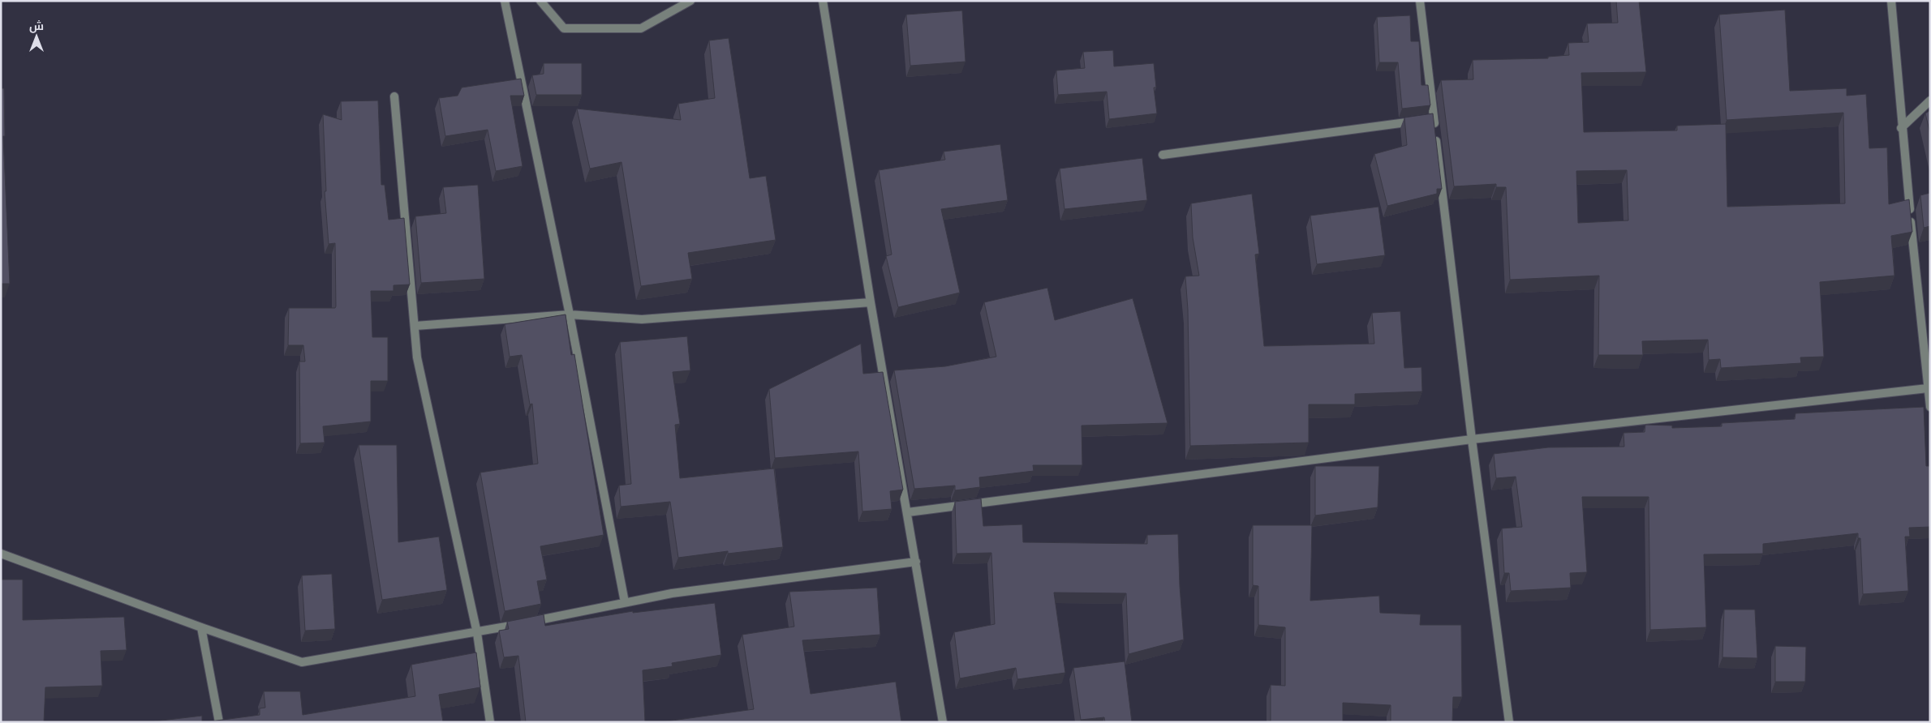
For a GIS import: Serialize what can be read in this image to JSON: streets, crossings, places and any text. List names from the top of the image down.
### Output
{
  "north": "top"
}
